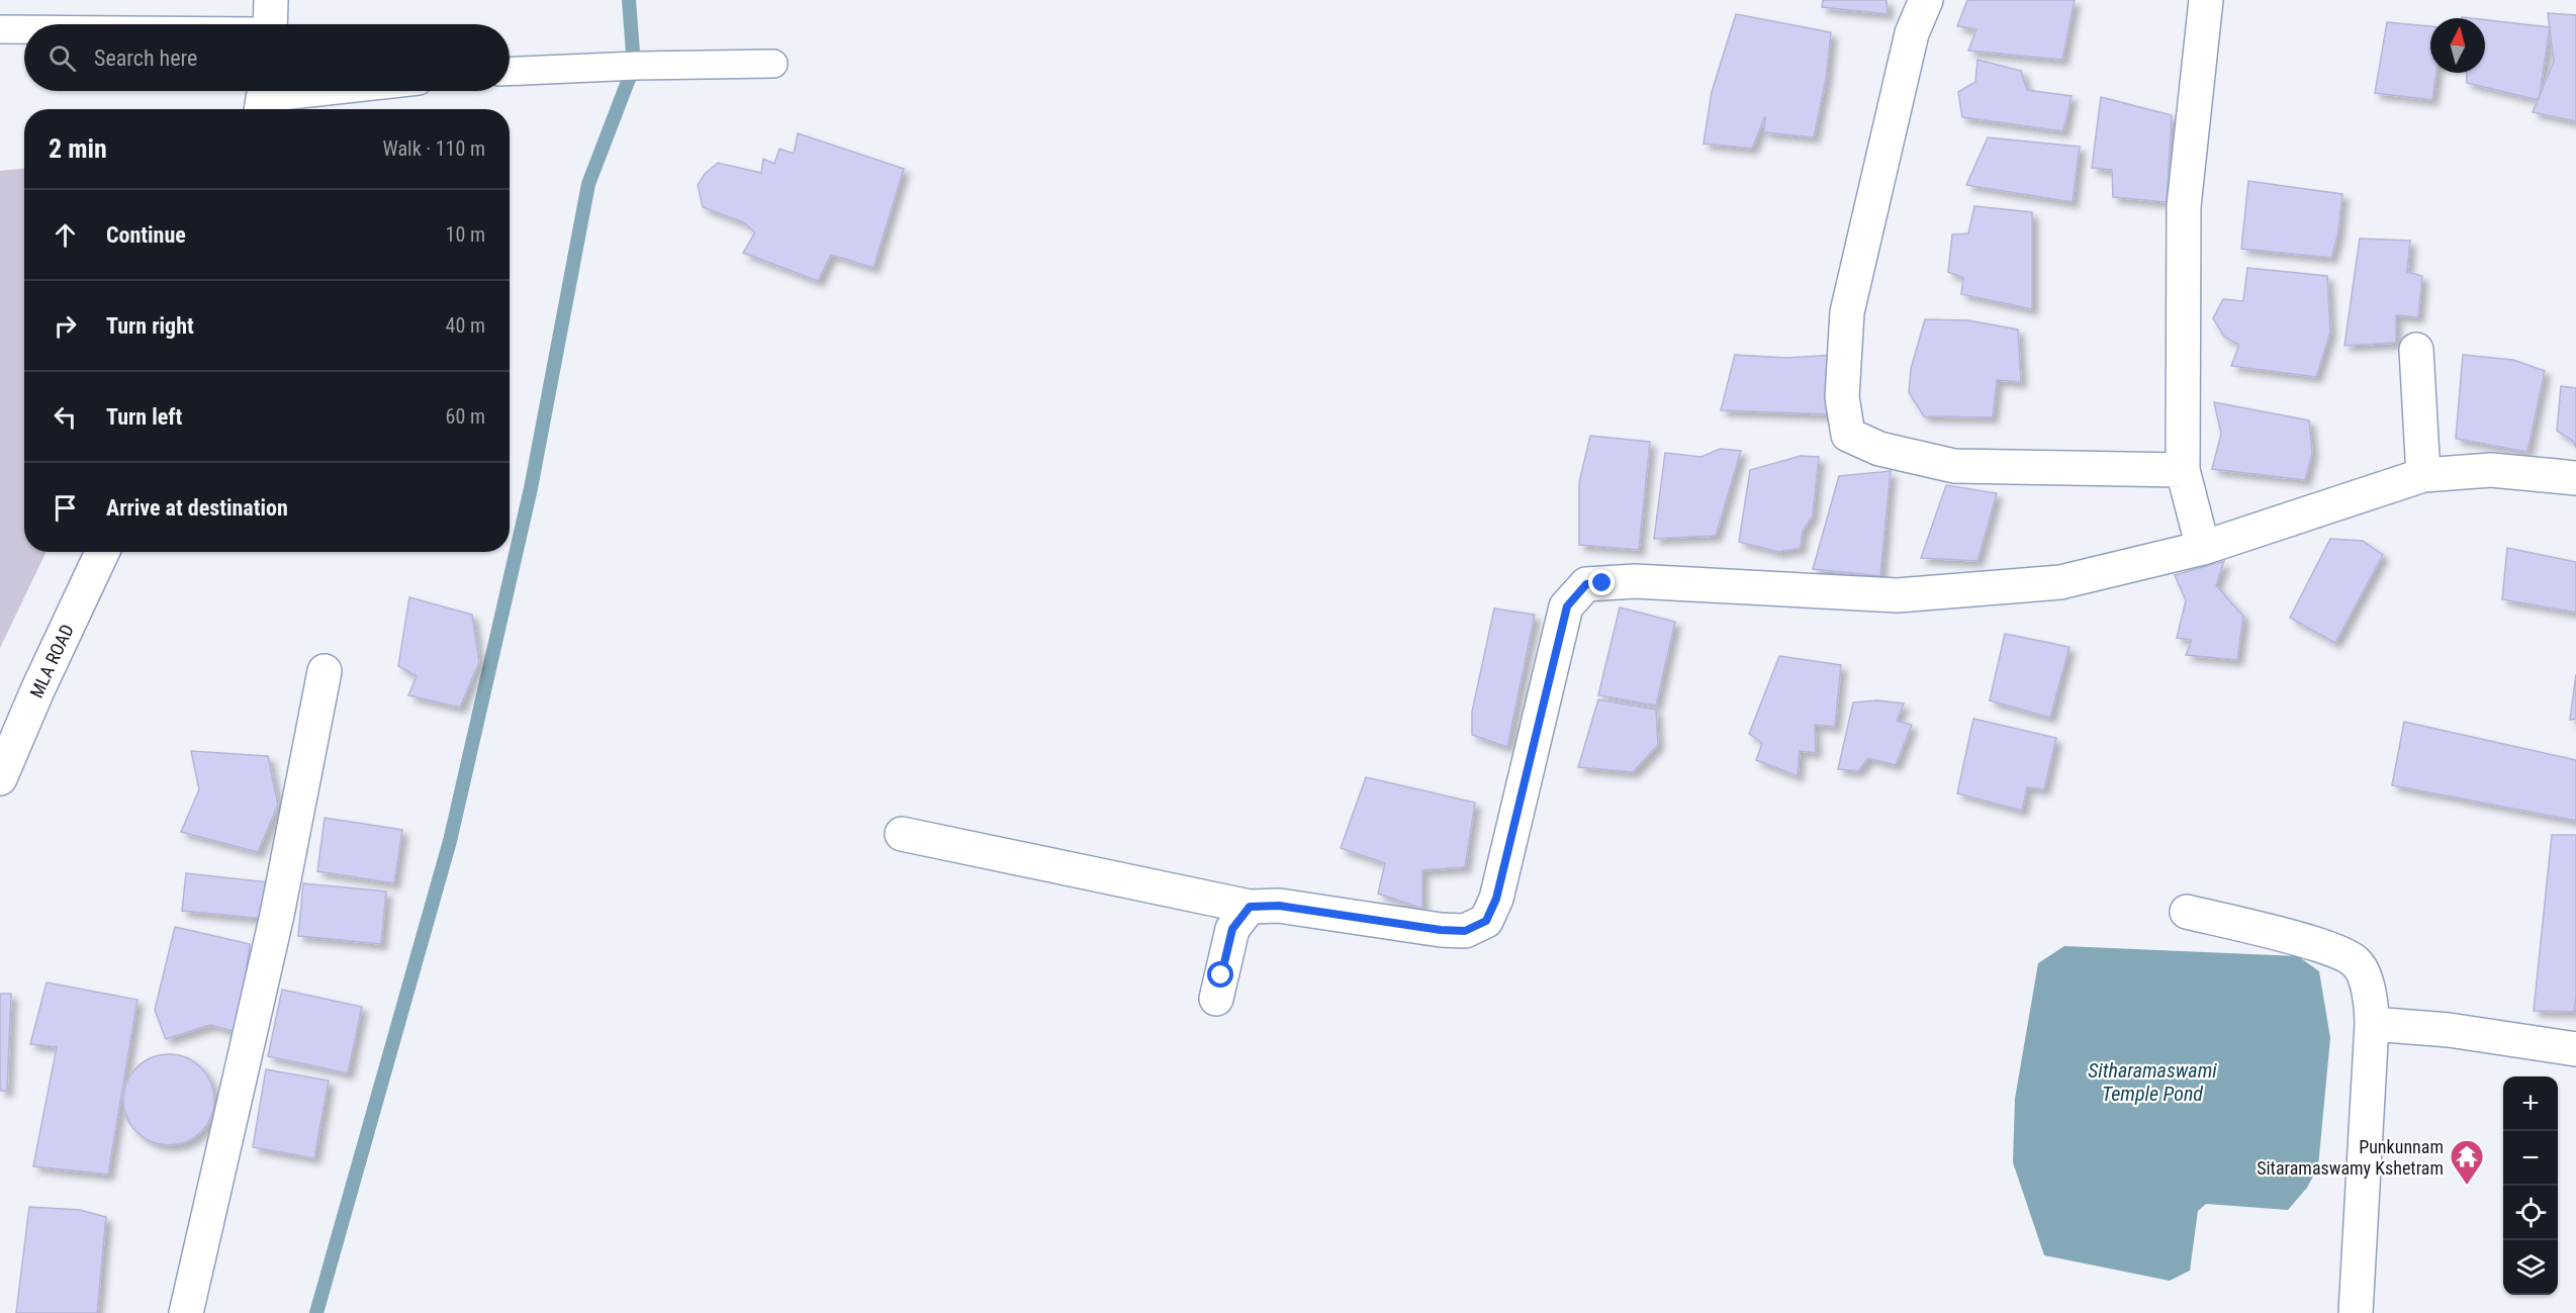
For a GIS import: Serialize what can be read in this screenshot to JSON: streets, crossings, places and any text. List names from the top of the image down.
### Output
{
  "streets": {
    "street": ["MLA ROAD"]
  },
  "water": ["Sitharamaswami Temple Pond"],
  "places": {
    "temple": ["Punkunnam Sitaramaswamy Kshetram"]
  },
  "north": "top",
  "page": {
    "search": "Search here",
    "heading": ["2 min", "Walk · 110 m"],
    "list": [
      ["Continue", "10 m"],
      ["Turn right", "40 m"],
      ["Turn left", "60 m"],
      "Arrive at destination"
    ],
    "map_buttons": ["+", "−"]
  }
}
